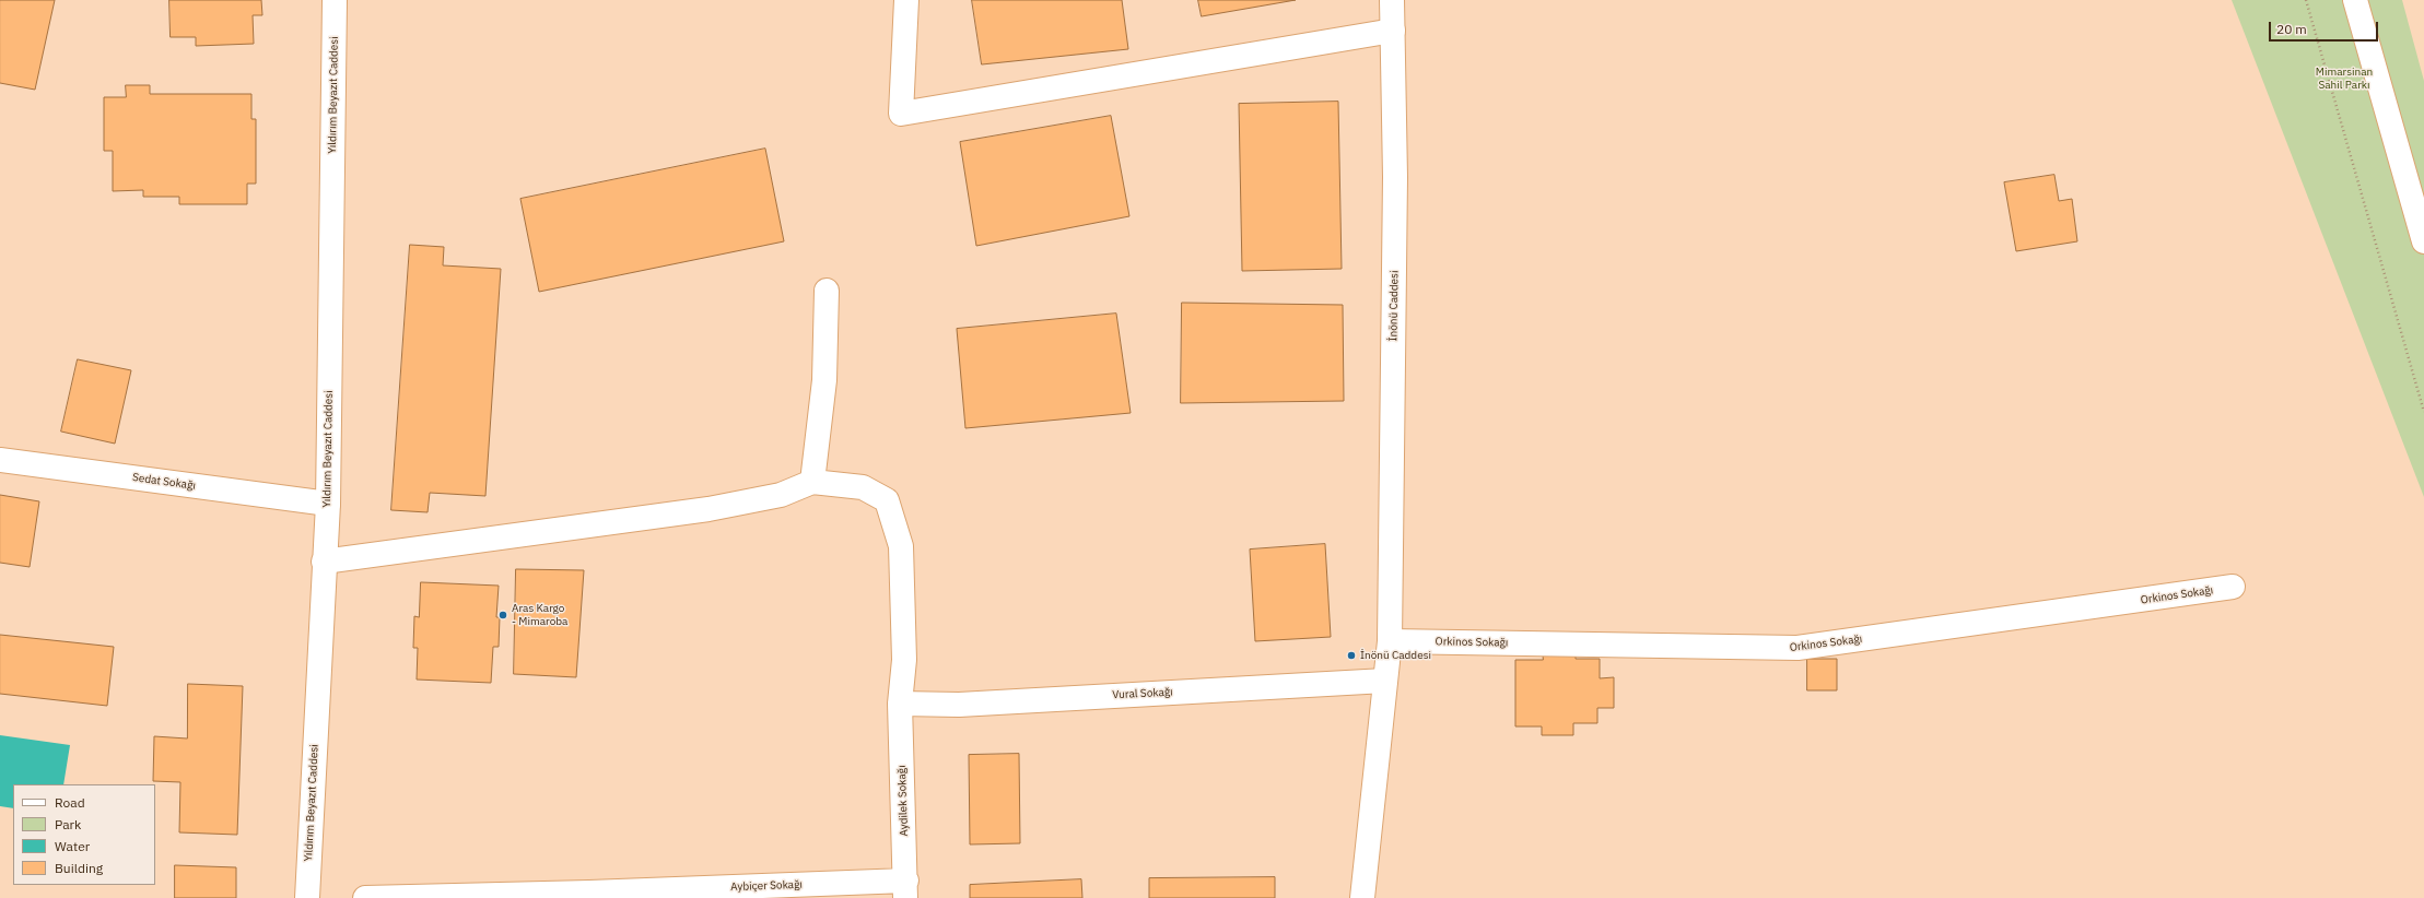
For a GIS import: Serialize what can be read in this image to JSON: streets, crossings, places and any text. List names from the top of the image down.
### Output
{
  "streets": {
    "street": [
      "Yıldırım Beyazıt Caddesi",
      "İnönü Caddesi",
      "Sedat Sokağı",
      "Orkinos Sokağı",
      "Vural Sokağı",
      "Aydilek Sokağı",
      "Aybiçer Sokağı"
    ]
  },
  "crossings": [
    ["Yıldırım Beyazıt Caddesi", "Sedat Sokağı"],
    ["İnönü Caddesi", "Orkinos Sokağı"],
    ["İnönü Caddesi", "Vural Sokağı"],
    ["Vural Sokağı", "Aydilek Sokağı"],
    ["Aydilek Sokağı", "Aybiçer Sokağı"]
  ],
  "parks": ["Mimarsinan Sahil Parkı"],
  "places": ["Aras Kargo - Mimaroba", "İnönü Caddesi"],
  "legend": [
    "Road",
    "Park",
    "Water",
    "Building"
  ],
  "scale_bar": "20 m"
}
